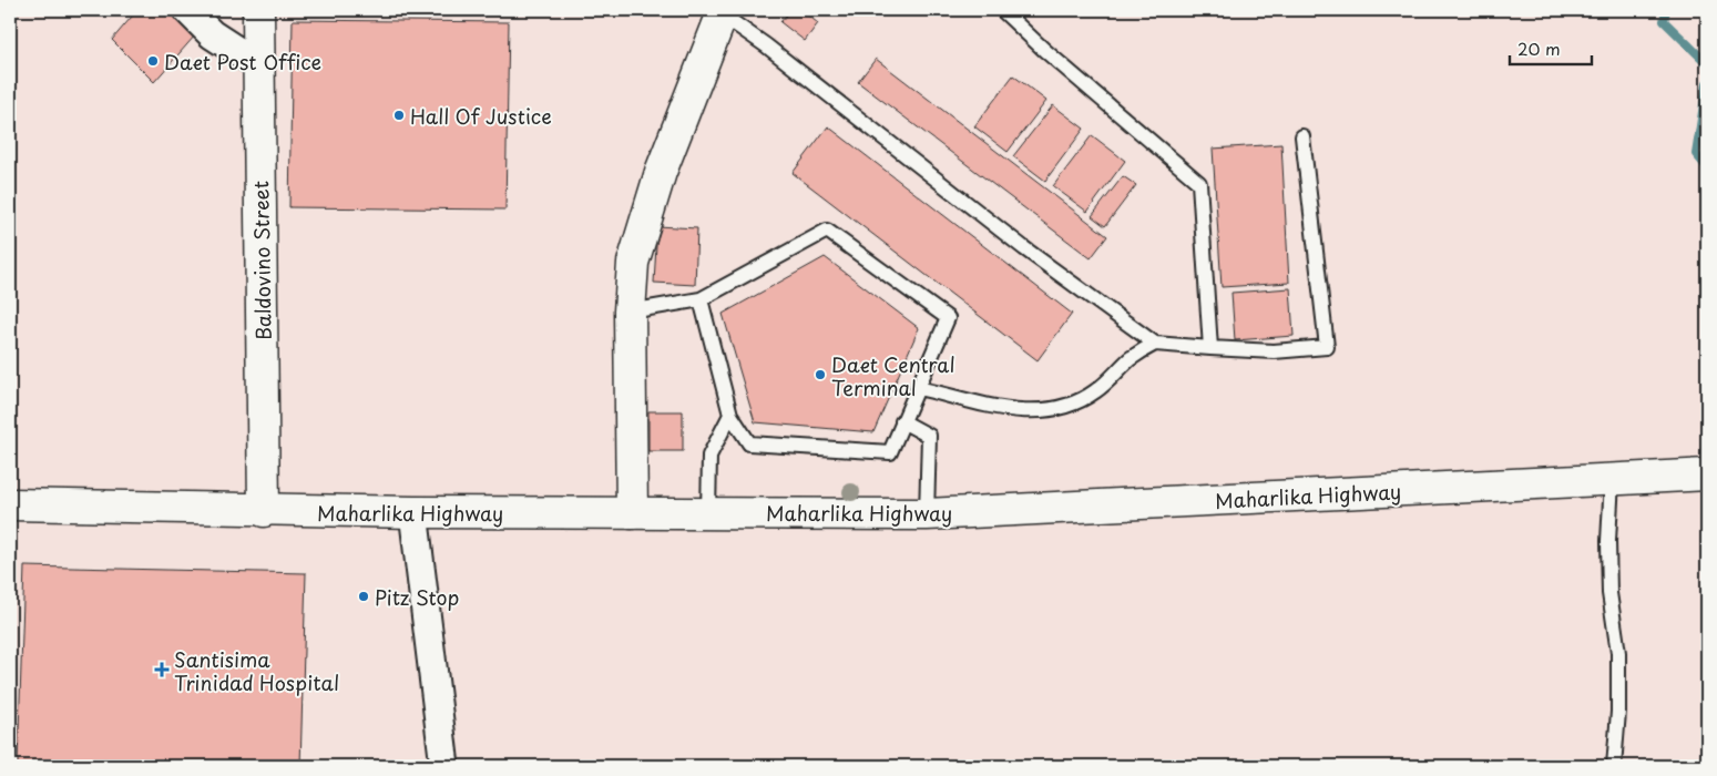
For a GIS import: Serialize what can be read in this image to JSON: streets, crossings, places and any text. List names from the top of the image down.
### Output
{
  "streets": {
    "main road": ["Baldovino Street", "Maharlika Highway"]
  },
  "crossings": [
    ["Baldovino Street", "Maharlika Highway"]
  ],
  "places": {
    "other": [
      "Daet Post Office",
      "Hall Of Justice",
      "Daet Central Terminal",
      "Pitz Stop"
    ],
    "health": ["Santisima Trinidad Hospital"]
  },
  "scale_bar": "20 m"
}
